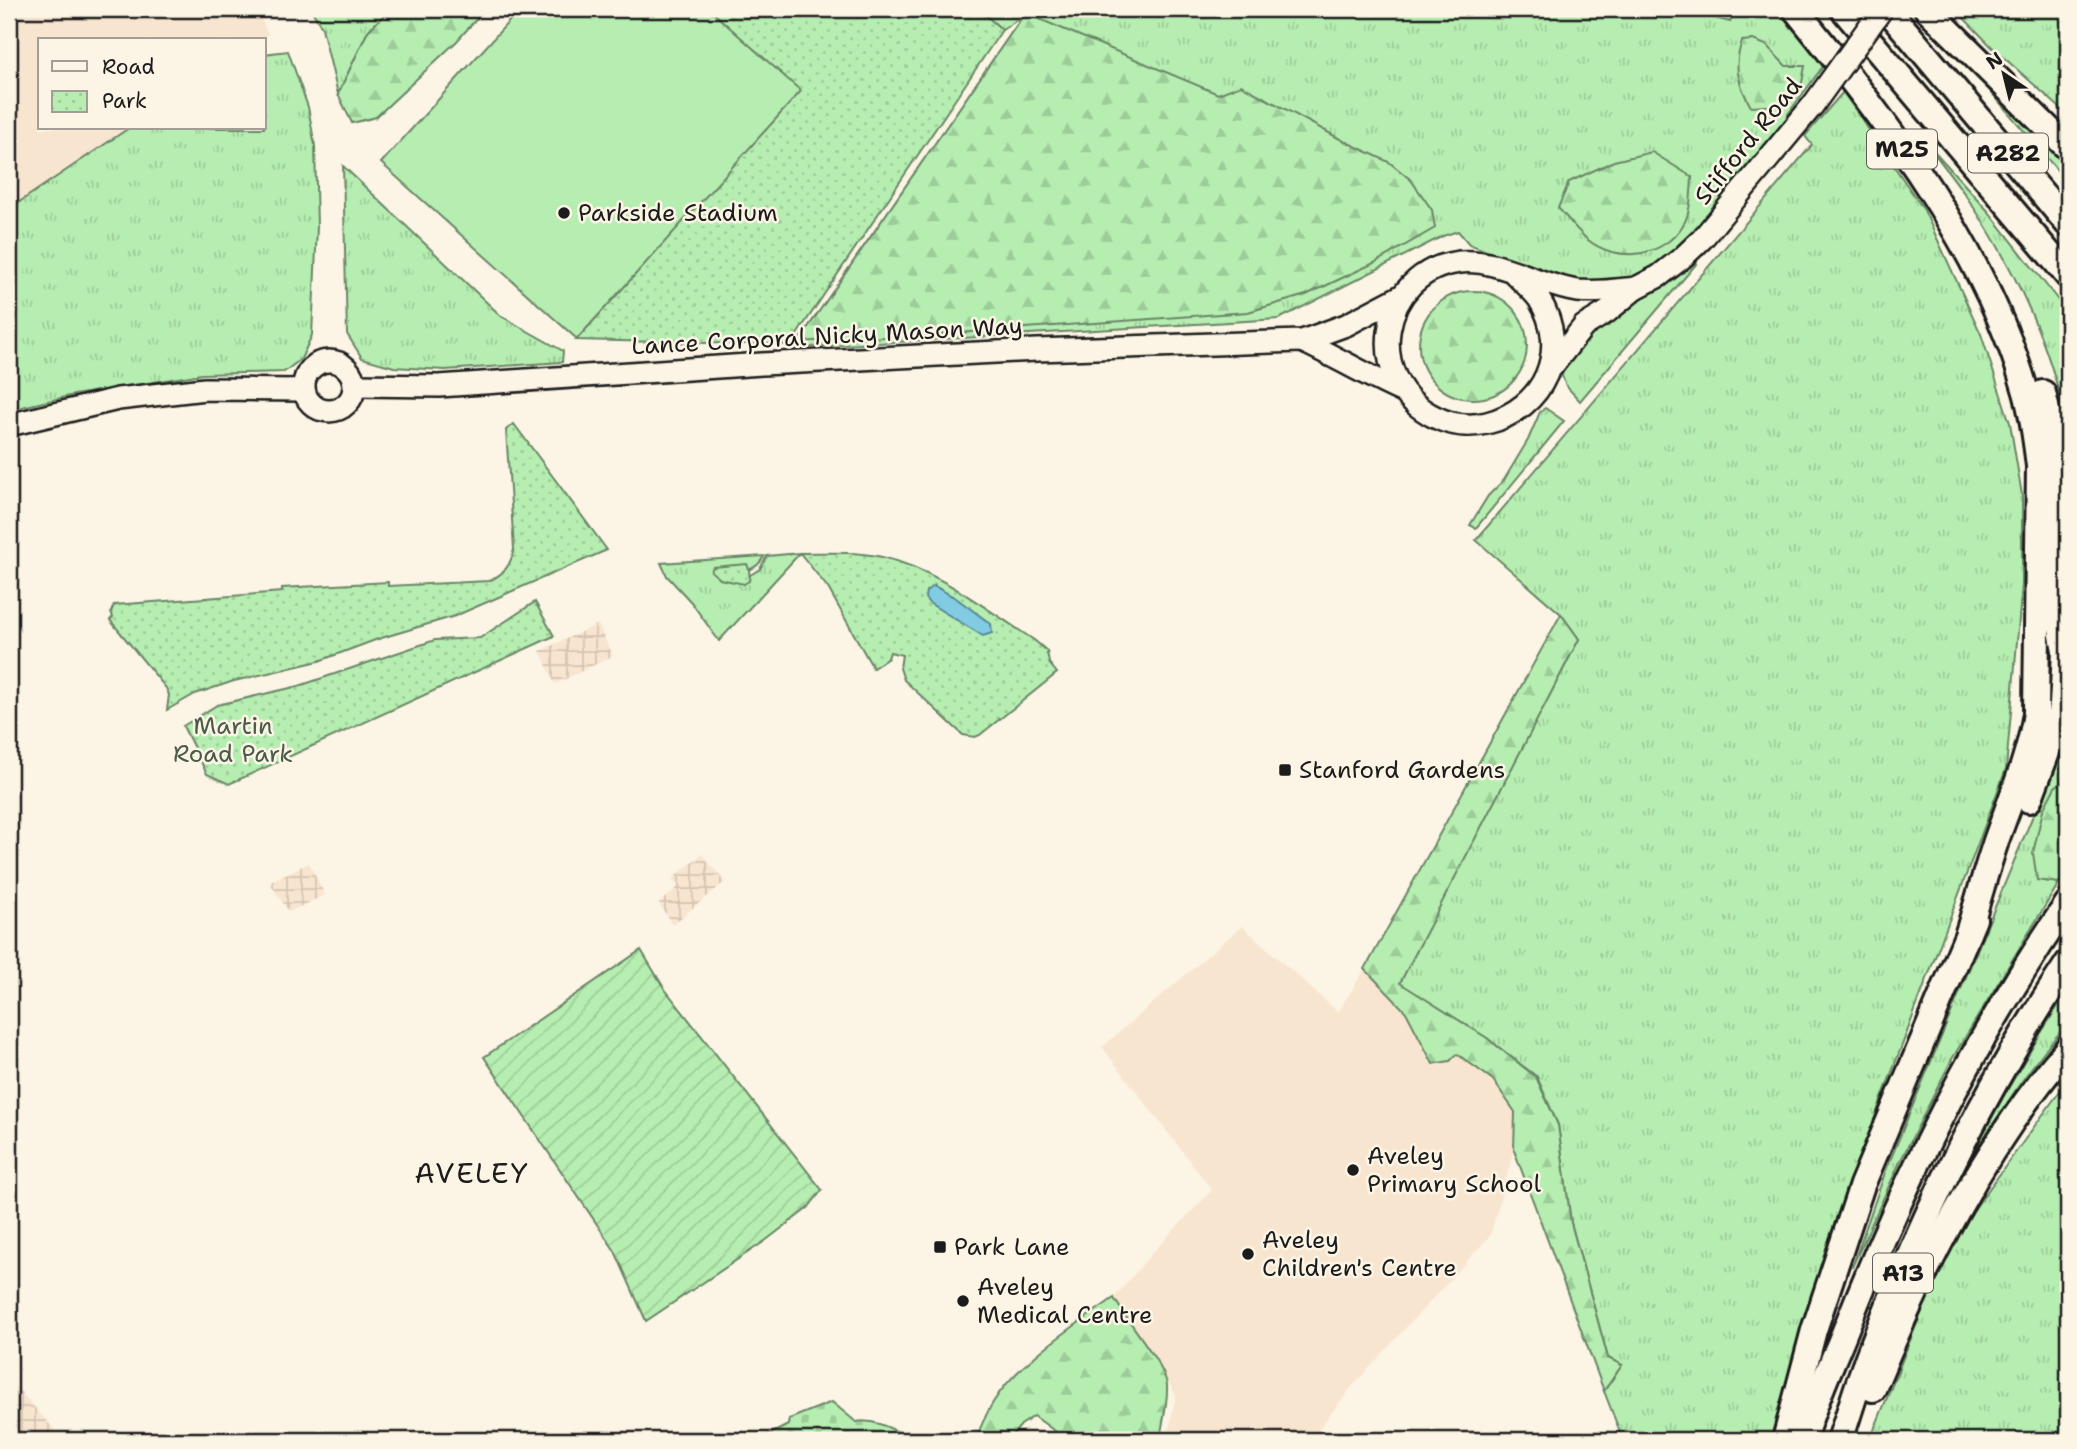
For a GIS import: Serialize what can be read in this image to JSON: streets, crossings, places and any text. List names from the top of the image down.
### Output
{
  "streets": {
    "highway": ["M25", "A282", "A13"],
    "main road": ["Stifford Road", "Lance Corporal Nicky Mason Way"]
  },
  "crossings": [
    ["Stifford Road", "A282"],
    ["Stifford Road", "Lance Corporal Nicky Mason Way"]
  ],
  "districts": ["AVELEY"],
  "parks": ["Martin Road Park"],
  "places": {
    "other": [
      "Parkside Stadium",
      "Aveley Primary School",
      "Aveley Children's Centre",
      "Aveley Medical Centre"
    ],
    "transit": ["Stanford Gardens", "Park Lane"]
  },
  "legend": ["Road", "Park"],
  "north": "top left"
}
